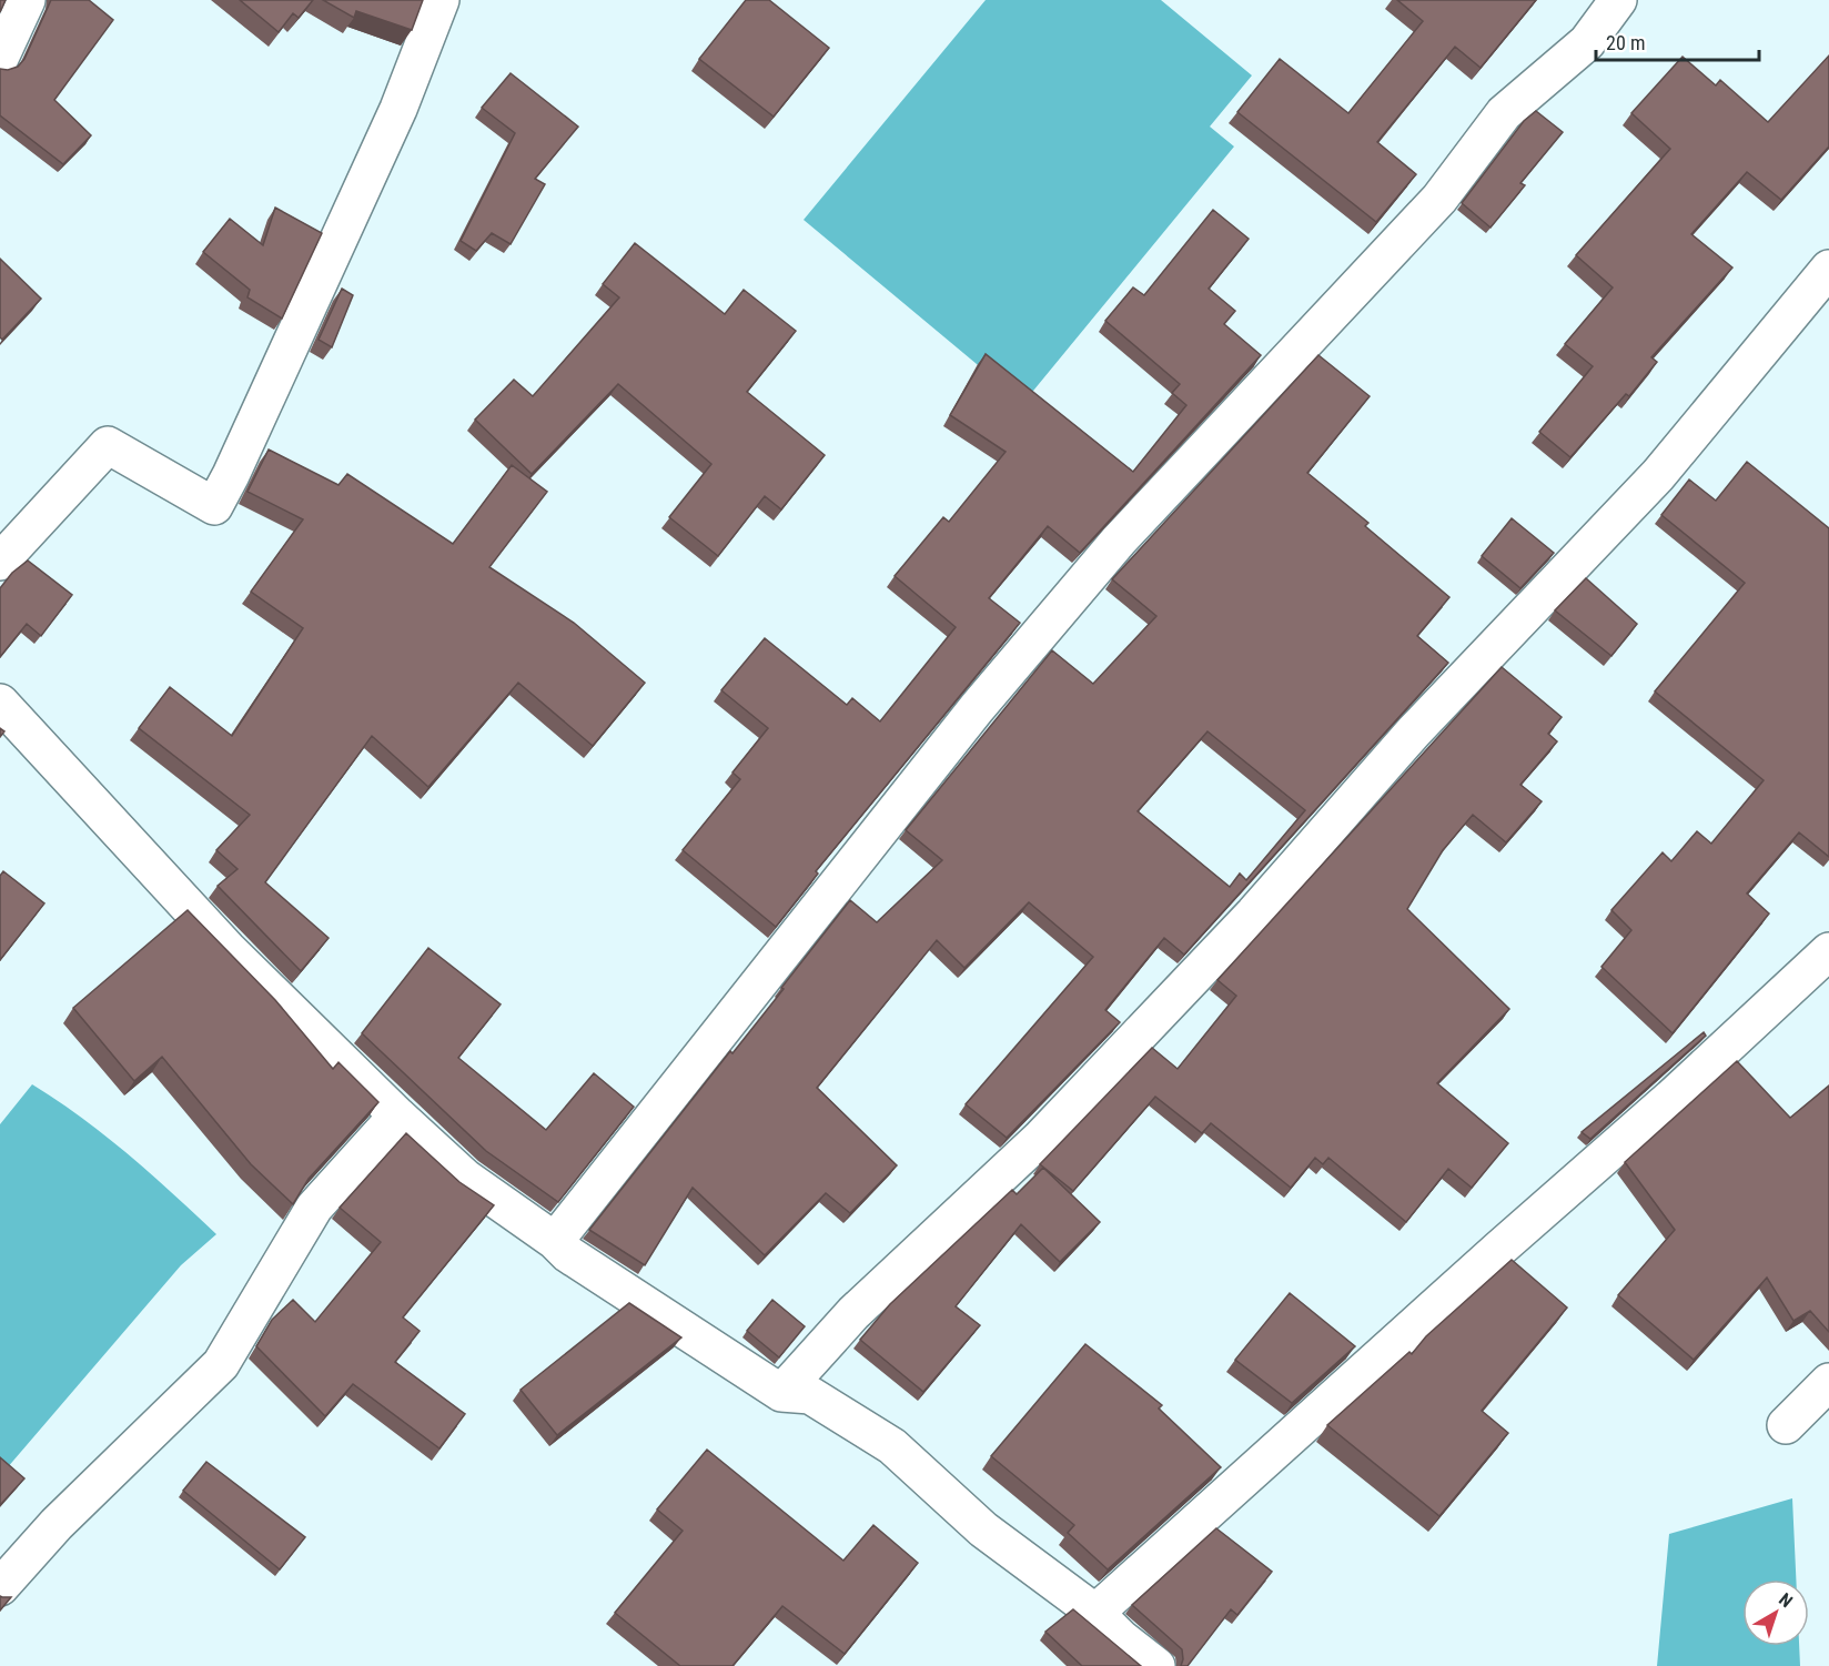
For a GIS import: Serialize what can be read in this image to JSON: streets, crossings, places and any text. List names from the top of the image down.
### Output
{
  "scale_bar": "20 m",
  "north": "top right"
}
